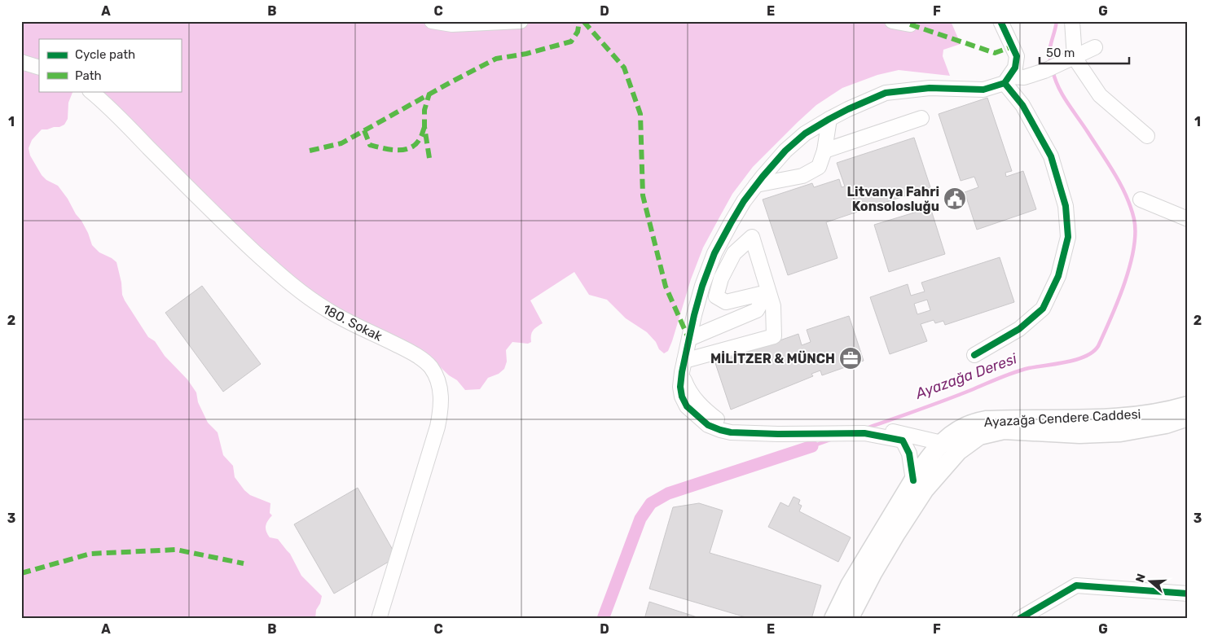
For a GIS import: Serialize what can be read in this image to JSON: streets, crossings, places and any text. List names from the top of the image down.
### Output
{
  "streets": {
    "main road": ["Ayazağa Cendere Caddesi"],
    "street": ["180. Sokak"]
  },
  "water": ["Ayazağa Deresi"],
  "places": {
    "public building": ["Litvanya Fahri Konsolosluğu"],
    "office": ["MİLİTZER & MÜNCH"]
  },
  "legend": ["Cycle path", "Path"],
  "scale_bar": "50 m",
  "north": "left",
  "grid": {
    "columns": [
      "A",
      "B",
      "C",
      "D",
      "E",
      "F",
      "G"
    ],
    "rows": ["1", "2", "3"]
  }
}
